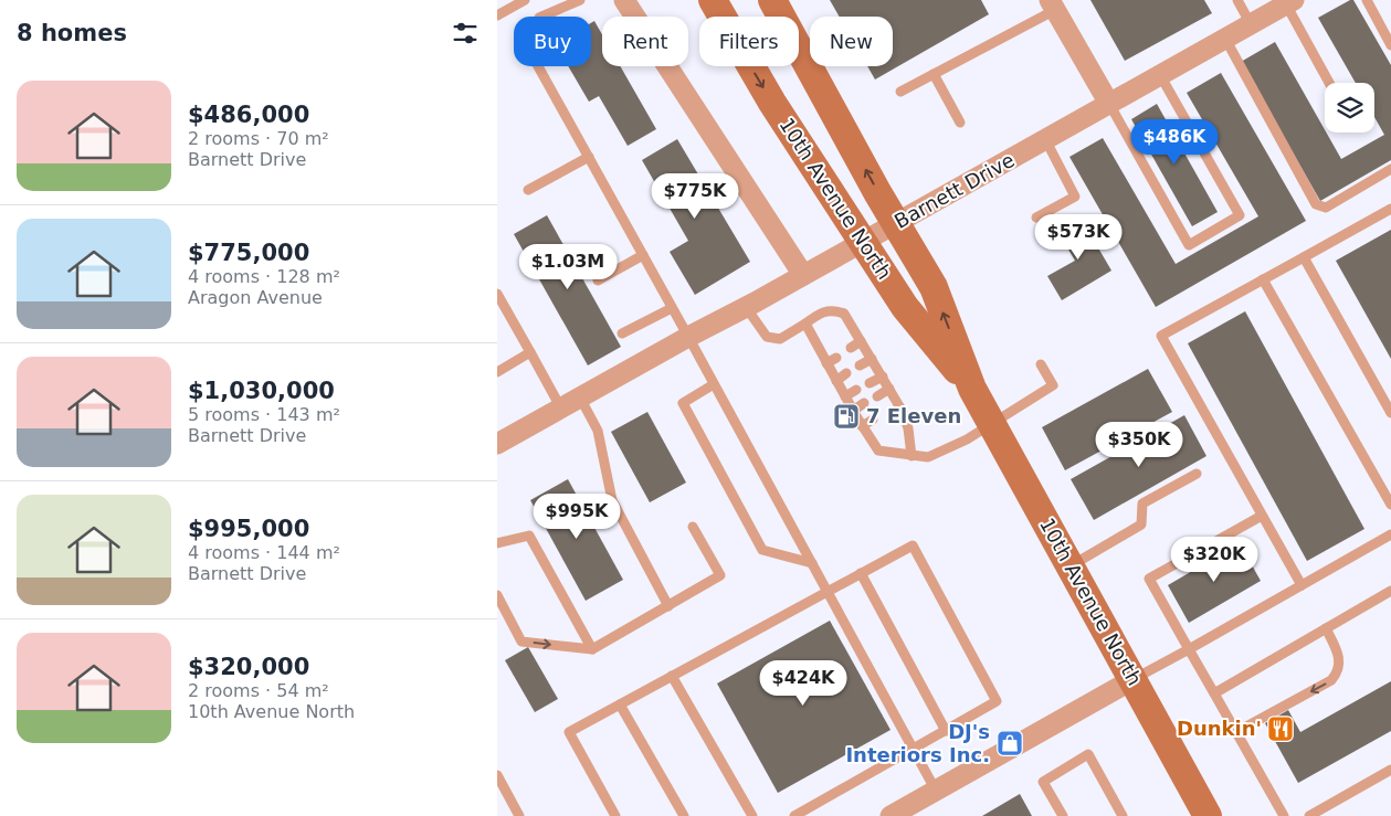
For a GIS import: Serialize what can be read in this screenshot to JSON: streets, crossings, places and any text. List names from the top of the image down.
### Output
{
  "streets": {
    "street": ["Barnett Drive", "10th Avenue North"]
  },
  "crossings": [
    ["Barnett Drive", "10th Avenue North"]
  ],
  "places": {
    "fuel station": ["7 Eleven"],
    "restaurant": ["Dunkin'"],
    "shop": ["DJ's Interiors Inc."]
  },
  "page": {
    "heading": "8 homes",
    "chip": [
      "Buy",
      "Rent",
      "Filters",
      "New"
    ],
    "list": [
      {
        "name": "$486,000",
        "note": "2 rooms · 70 m² · Barnett Drive"
      },
      {
        "name": "$775,000",
        "note": "4 rooms · 128 m² · Aragon Avenue"
      },
      {
        "name": "$1,030,000",
        "note": "5 rooms · 143 m² · Barnett Drive"
      },
      {
        "name": "$995,000",
        "note": "4 rooms · 144 m² · Barnett Drive"
      },
      {
        "name": "$320,000",
        "note": "2 rooms · 54 m² · 10th Avenue North"
      }
    ],
    "price": [
      "$486K",
      "$775K",
      "$573K",
      "$1.03M",
      "$350K",
      "$995K",
      "$320K",
      "$424K"
    ]
  }
}
